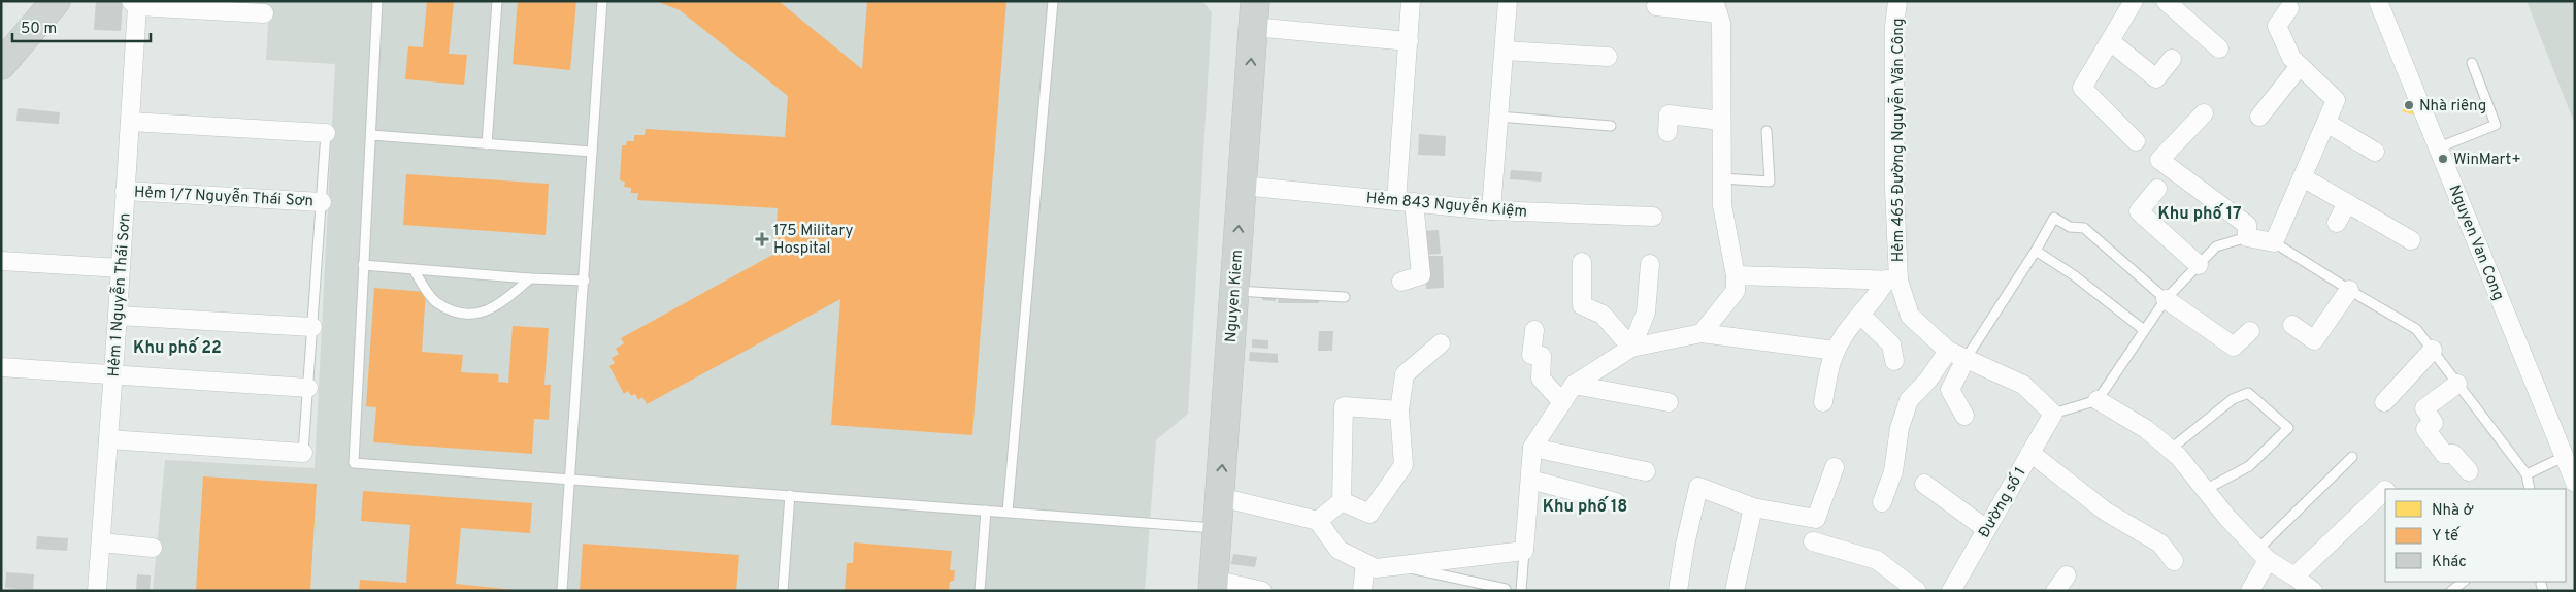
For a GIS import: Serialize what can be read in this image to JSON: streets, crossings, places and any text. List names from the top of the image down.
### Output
{
  "streets": {
    "main road": ["Nguyen Kiem"],
    "street": [
      "Hẻm 465 Đường Nguyễn Văn Công",
      "Hẻm 1/7 Nguyễn Thái Sơn",
      "Hẻm 843 Nguyễn Kiệm",
      "Nguyen Van Cong",
      "Hẻm 1 Nguyễn Thái Sơn",
      "Đường số 1"
    ]
  },
  "crossings": [
    ["Hẻm 465 Đường Nguyễn Văn Công", "Đường số 1"],
    ["Hẻm 1/7 Nguyễn Thái Sơn", "Hẻm 1 Nguyễn Thái Sơn"],
    ["Hẻm 843 Nguyễn Kiệm", "Nguyen Kiem"]
  ],
  "one_way": ["Nguyen Kiem"],
  "districts": ["Khu phố 17", "Khu phố 22", "Khu phố 18"],
  "places": {
    "other": ["Nhà riêng", "WinMart+"],
    "health": ["175 Military Hospital"]
  },
  "legend": ["Nhà ở", "Y tế", "Khác"],
  "scale_bar": "50 m"
}
